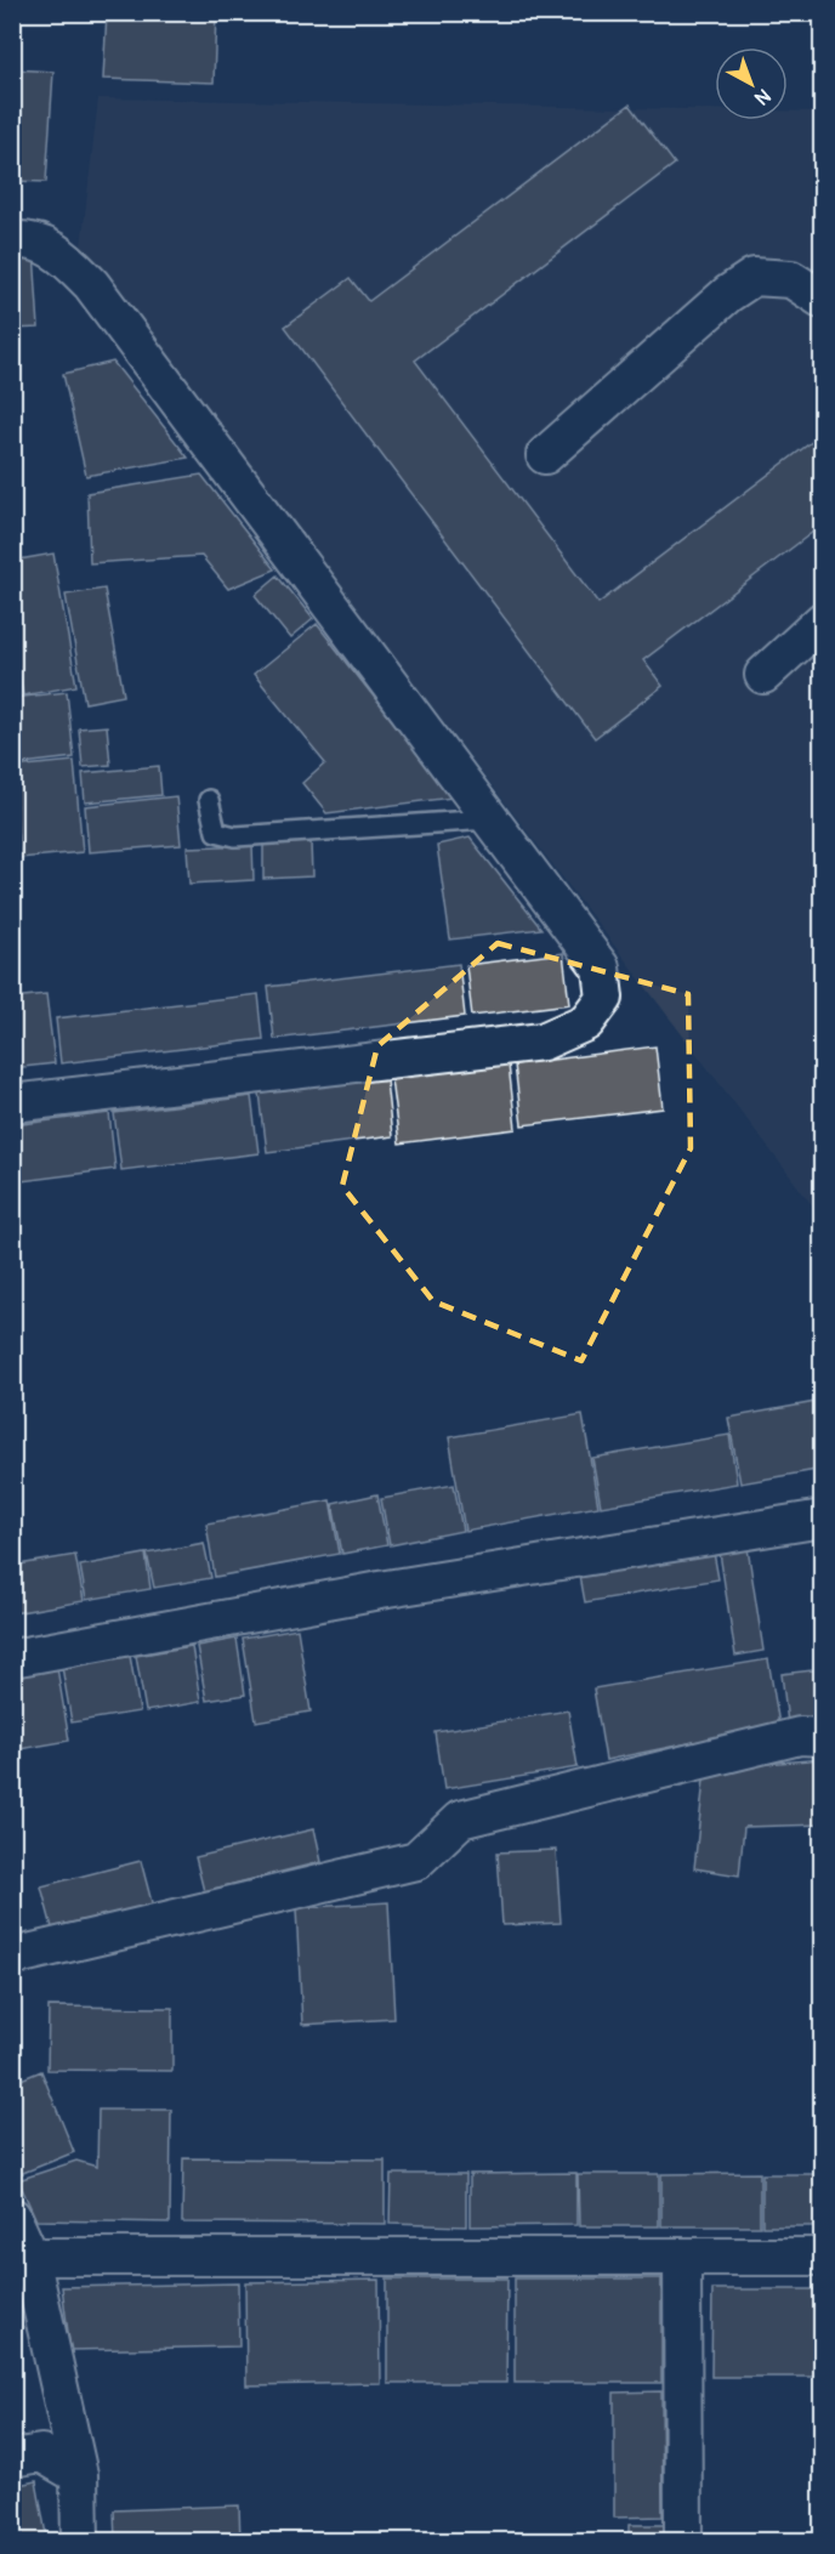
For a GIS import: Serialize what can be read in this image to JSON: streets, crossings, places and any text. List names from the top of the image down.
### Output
{
  "north": "bottom right"
}
